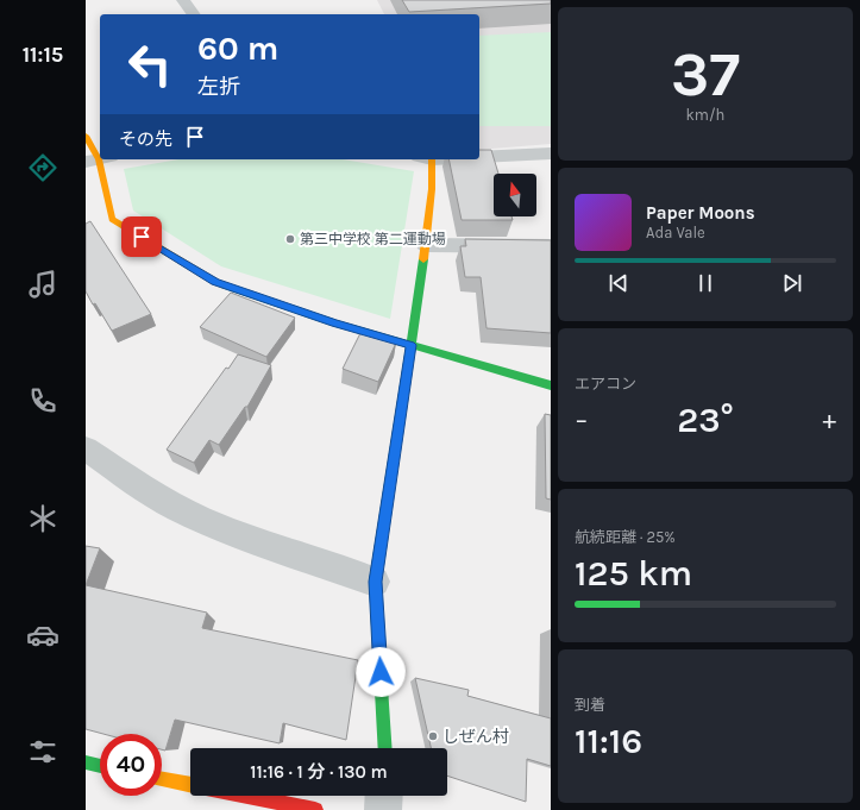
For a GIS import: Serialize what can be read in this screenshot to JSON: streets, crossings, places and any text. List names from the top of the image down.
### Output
{
  "places": ["第三中学校 第二運動場", "しぜん村"],
  "north": "top",
  "page": {
    "tabs": "11:15",
    "tile": [
      ["37", "km/h"],
      "エアコン",
      ["航続距離 · 25%", "125 km"],
      ["到着", "11:16"]
    ],
    "turn": ["60 m", "左折"],
    "then": "その先",
    "song": ["Paper Moons", "Ada Vale"],
    "heat": ["−", "23°", "+"],
    "limit": "40",
    "trip": "11:16 · 1 分 · 130 m"
  }
}
